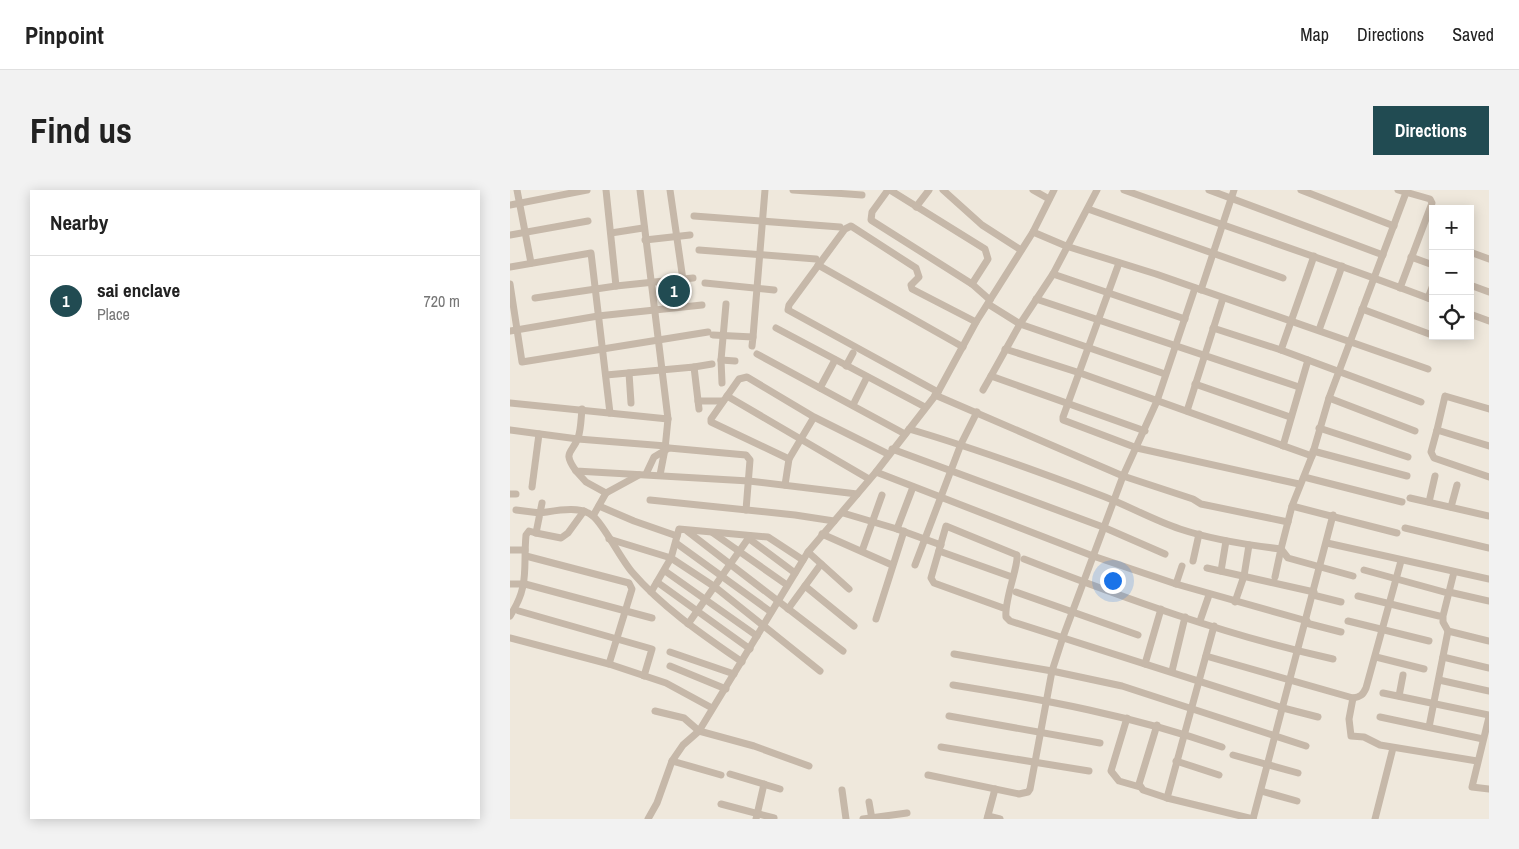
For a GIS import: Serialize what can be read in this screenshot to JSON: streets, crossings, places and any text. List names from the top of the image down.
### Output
{
  "page": {
    "header": "Pinpoint",
    "nav": ["Map", "Directions", "Saved"],
    "buttons": "Directions",
    "title": "Find us",
    "heading": "Nearby",
    "map_buttons": ["+", "−"],
    "list": [
      {
        "mark": "1",
        "name": "sai enclave",
        "note": "Place",
        "value": "720 m"
      }
    ],
    "pins": "1"
  }
}
